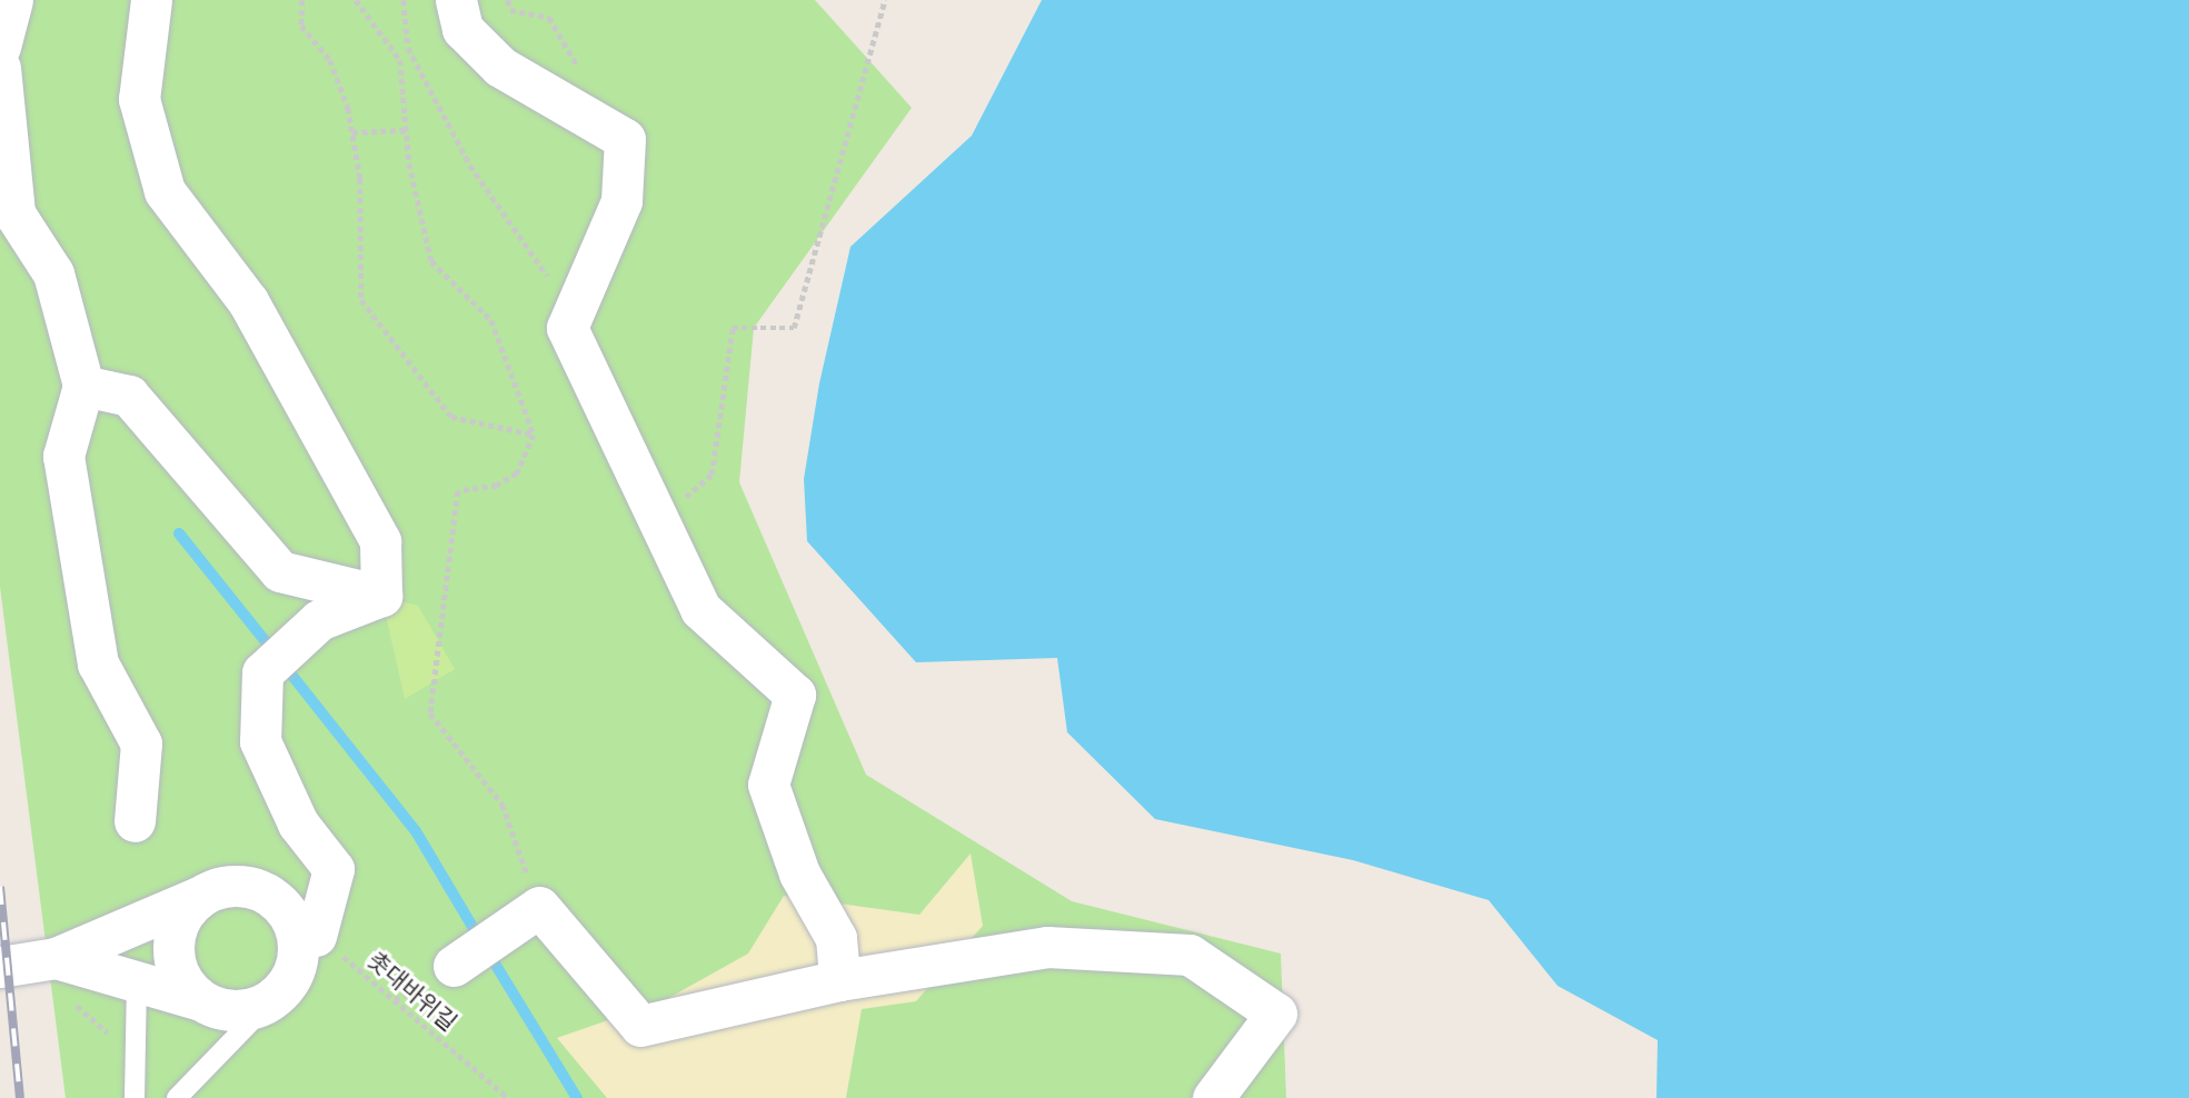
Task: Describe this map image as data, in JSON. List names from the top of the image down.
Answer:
{
  "streets": {
    "path": ["촛대바위길"]
  }
}
